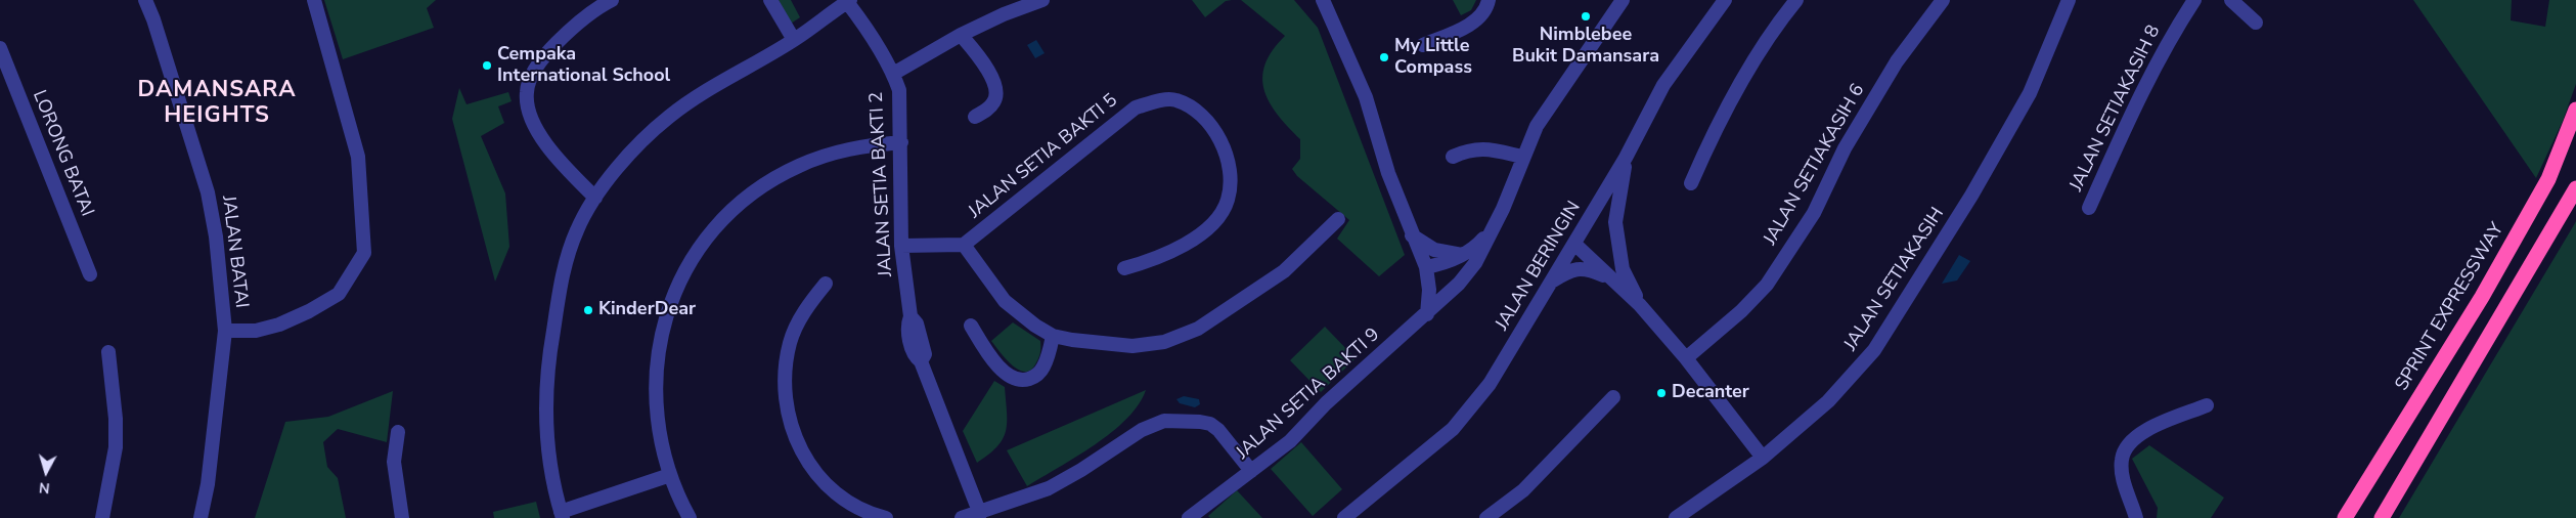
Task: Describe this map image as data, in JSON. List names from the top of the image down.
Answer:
{
  "streets": {
    "highway": ["SPRINT EXPRESSWAY"],
    "street": [
      "JALAN SETIAKASIH 8",
      "LORONG BATAI",
      "JALAN SETIA BAKTI 5",
      "JALAN SETIAKASIH 6",
      "JALAN SETIA BAKTI 2",
      "JALAN BATAI",
      "JALAN BERINGIN",
      "JALAN SETIAKASIH",
      "JALAN SETIA BAKTI 9"
    ]
  },
  "crossings": [
    ["JALAN SETIA BAKTI 5", "JALAN SETIA BAKTI 2"]
  ],
  "districts": ["DAMANSARA HEIGHTS"],
  "places": [
    "Nimblebee Bukit Damansara",
    "My Little Compass",
    "Cempaka International School",
    "KinderDear",
    "Decanter"
  ],
  "north": "bottom"
}
